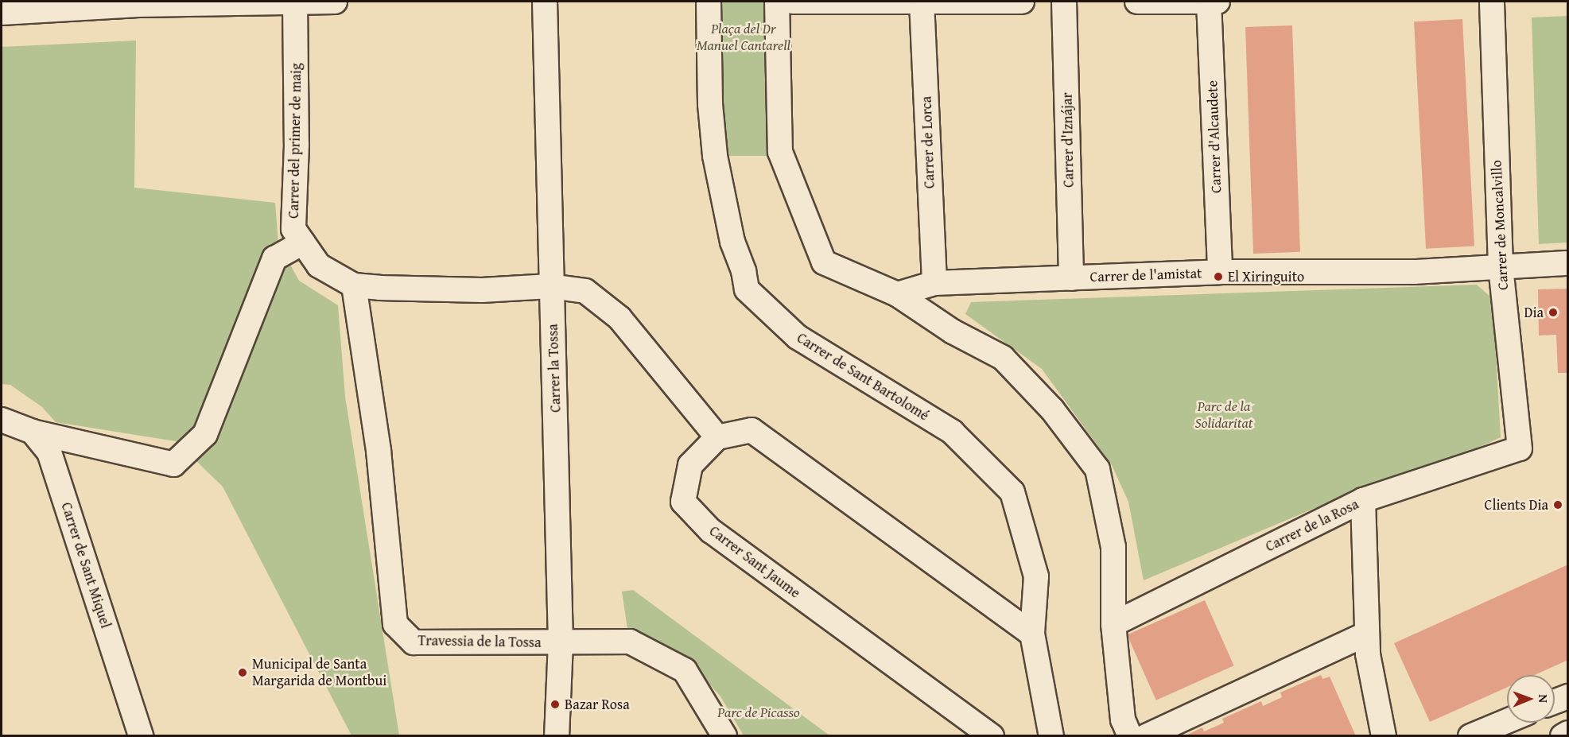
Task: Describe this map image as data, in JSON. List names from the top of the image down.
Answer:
{
  "streets": {
    "street": [
      "Carrer d'Alcaudete",
      "Carrer d'Iznájar",
      "Carrer del primer de maig",
      "Carrer de Lorca",
      "Carrer de Moncalvillo",
      "Carrer de l'amistat",
      "Carrer la Tossa",
      "Carrer de Sant Bartolomé",
      "Carrer de la Rosa",
      "Carrer Sant Jaume",
      "Carrer de Sant Miquel",
      "Travessia de la Tossa"
    ]
  },
  "crossings": [
    ["Carrer d'Alcaudete", "Carrer de l'amistat"],
    ["Carrer d'Iznájar", "Carrer de l'amistat"],
    ["Carrer del primer de maig", "Carrer la Tossa"],
    ["Carrer del primer de maig", "Carrer Sant Jaume"],
    ["Carrer del primer de maig", "Travessia de la Tossa"],
    ["Carrer de Lorca", "Carrer de l'amistat"],
    ["Carrer de Moncalvillo", "Carrer de l'amistat"],
    ["Carrer de Moncalvillo", "Carrer de la Rosa"],
    ["Carrer la Tossa", "Travessia de la Tossa"]
  ],
  "parks": ["Plaça del Dr Manuel Cantarell", "Parc de la Solidaritat", "Parc de Picasso"],
  "places": [
    "El Xiringuito",
    "Dia",
    "Clients Dia",
    "Municipal de Santa Margarida de Montbui",
    "Bazar Rosa"
  ],
  "north": "right"
}
